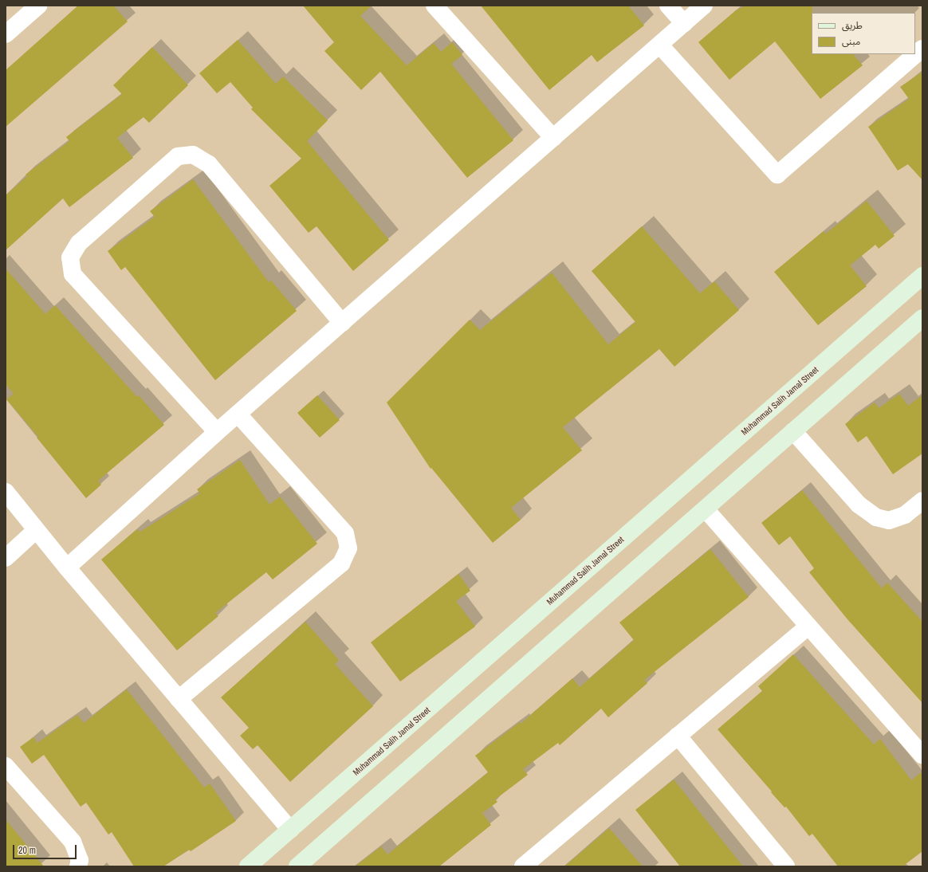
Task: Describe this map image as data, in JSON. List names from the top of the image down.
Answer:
{
  "streets": {
    "street": ["Muhammad Salih Jamal Street"]
  },
  "legend": ["طريق", "مبنى"],
  "scale_bar": "20 m"
}
